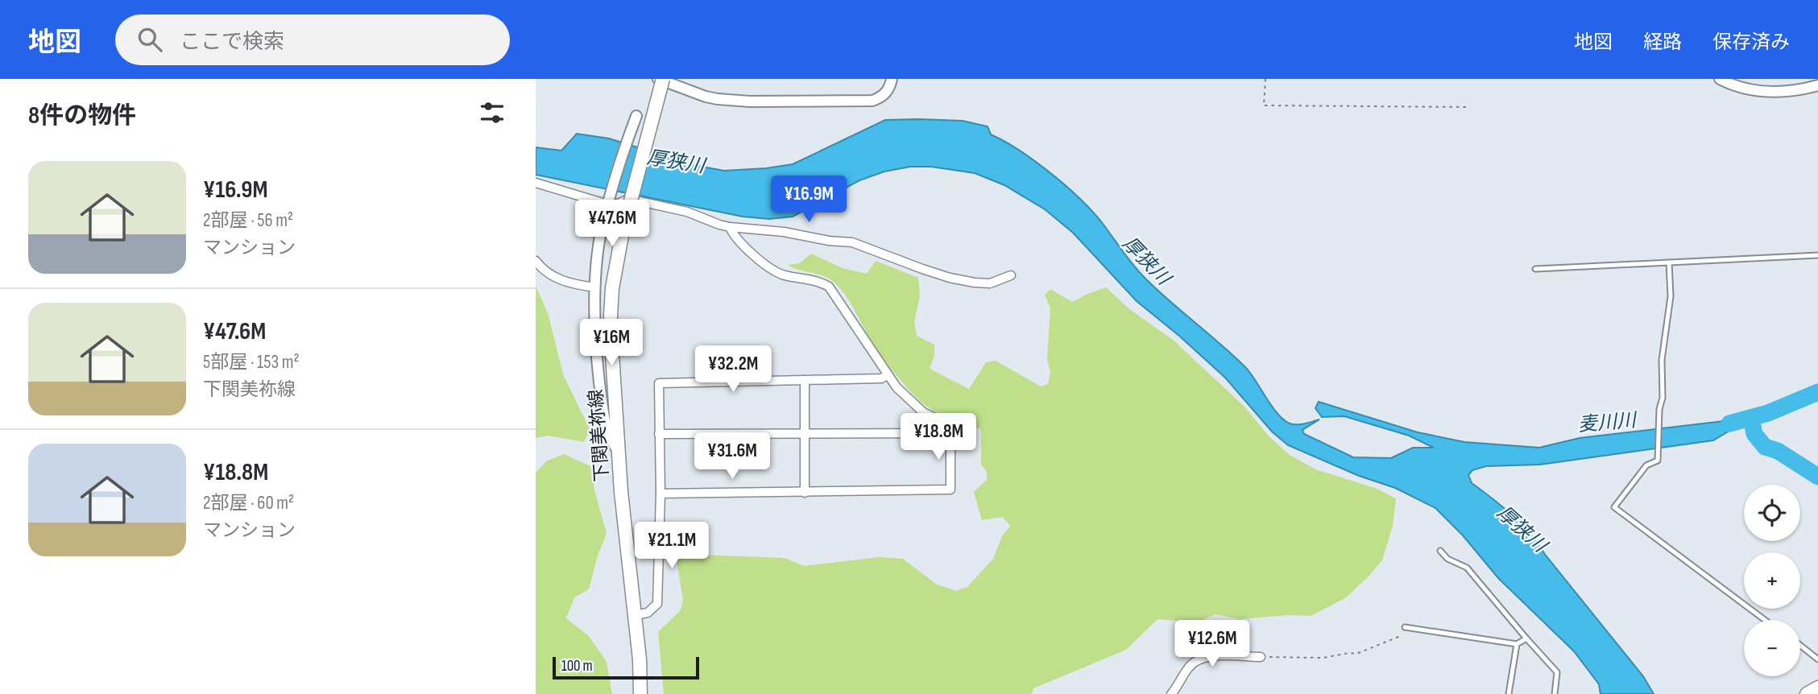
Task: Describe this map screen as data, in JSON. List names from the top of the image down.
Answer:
{
  "streets": {
    "main road": ["下関美祢線"]
  },
  "water": ["厚狭川", "麦川川"],
  "scale_bar": "100 m",
  "page": {
    "header": "地図",
    "search": "ここで検索",
    "nav": ["地図", "経路", "保存済み"],
    "heading": "8件の物件",
    "list": [
      {
        "name": "¥16.9M",
        "note": "2部屋 · 56 m² · マンション"
      },
      {
        "name": "¥47.6M",
        "note": "5部屋 · 153 m² · 下関美祢線"
      },
      {
        "name": "¥18.8M",
        "note": "2部屋 · 60 m² · マンション"
      }
    ],
    "price": [
      "¥16.9M",
      "¥47.6M",
      "¥16M",
      "¥32.2M",
      "¥18.8M",
      "¥31.6M",
      "¥21.1M",
      "¥12.6M"
    ],
    "map_buttons": ["+", "−"],
    "scale": "100 m"
  }
}
